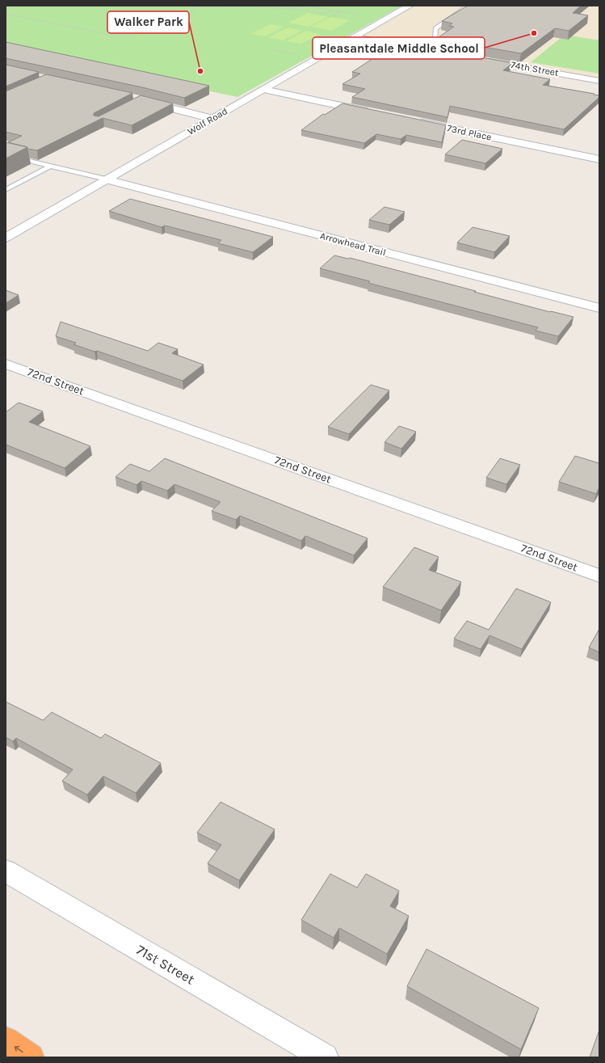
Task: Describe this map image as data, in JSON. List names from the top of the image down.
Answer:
{
  "streets": {
    "street": [
      "74th Street",
      "Wolf Road",
      "73rd Place",
      "Arrowhead Trail",
      "72nd Street",
      "71st Street"
    ]
  },
  "crossings": [
    ["Wolf Road", "Arrowhead Trail"]
  ],
  "places": ["Pleasantdale Middle School", "Walker Park"]
}
